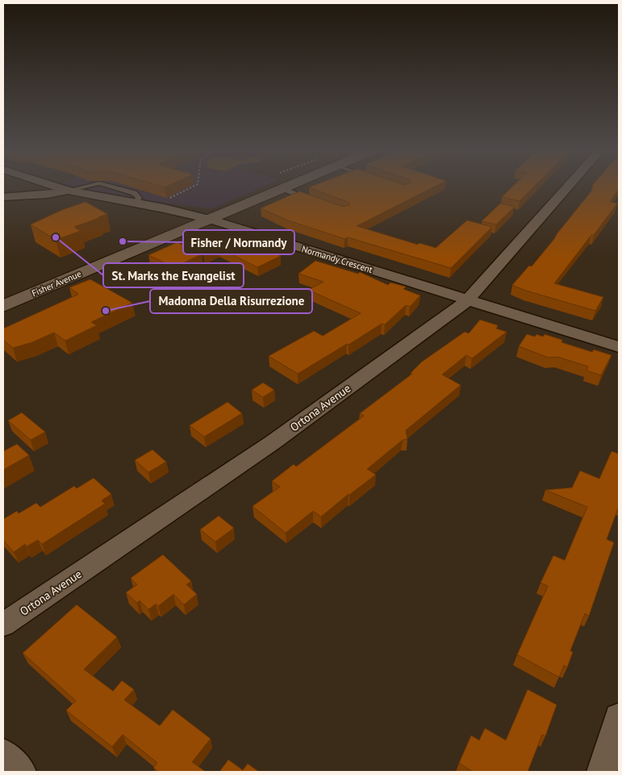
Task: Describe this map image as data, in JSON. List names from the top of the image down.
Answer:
{
  "streets": {
    "main road": ["Fisher Avenue"],
    "street": ["Normandy Crescent", "Ortona Avenue"]
  },
  "crossings": [
    ["Normandy Crescent", "Fisher Avenue"],
    ["Normandy Crescent", "Ortona Avenue"]
  ],
  "places": ["St. Marks the Evangelist", "Fisher / Normandy", "Madonna Della Risurrezione"]
}
